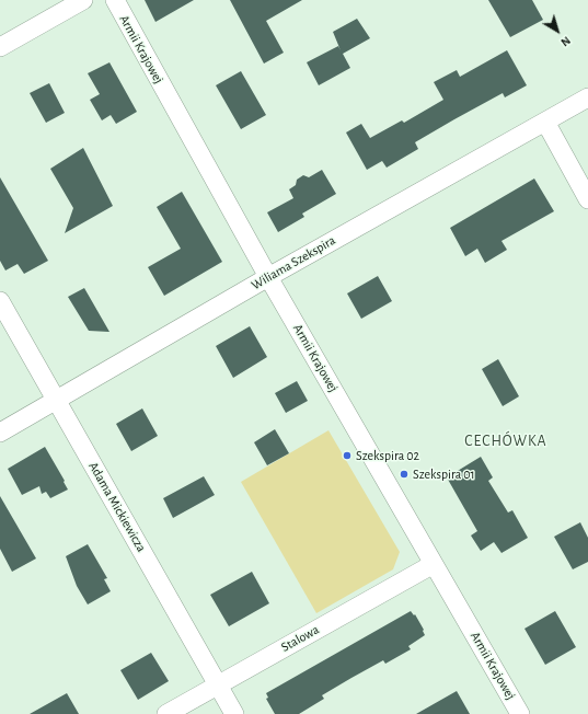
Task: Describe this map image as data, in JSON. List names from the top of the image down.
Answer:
{
  "streets": {
    "street": [
      "Armii Krajowej",
      "Wiliama Szekspira",
      "Adama Mickiewicza",
      "Stalowa"
    ]
  },
  "crossings": [
    ["Armii Krajowej", "Wiliama Szekspira"],
    ["Armii Krajowej", "Stalowa"],
    ["Wiliama Szekspira", "Adama Mickiewicza"],
    ["Adama Mickiewicza", "Stalowa"]
  ],
  "districts": ["CECHÓWKA"],
  "places": ["Szekspira 02", "Szekspira 01"],
  "north": "bottom right"
}
